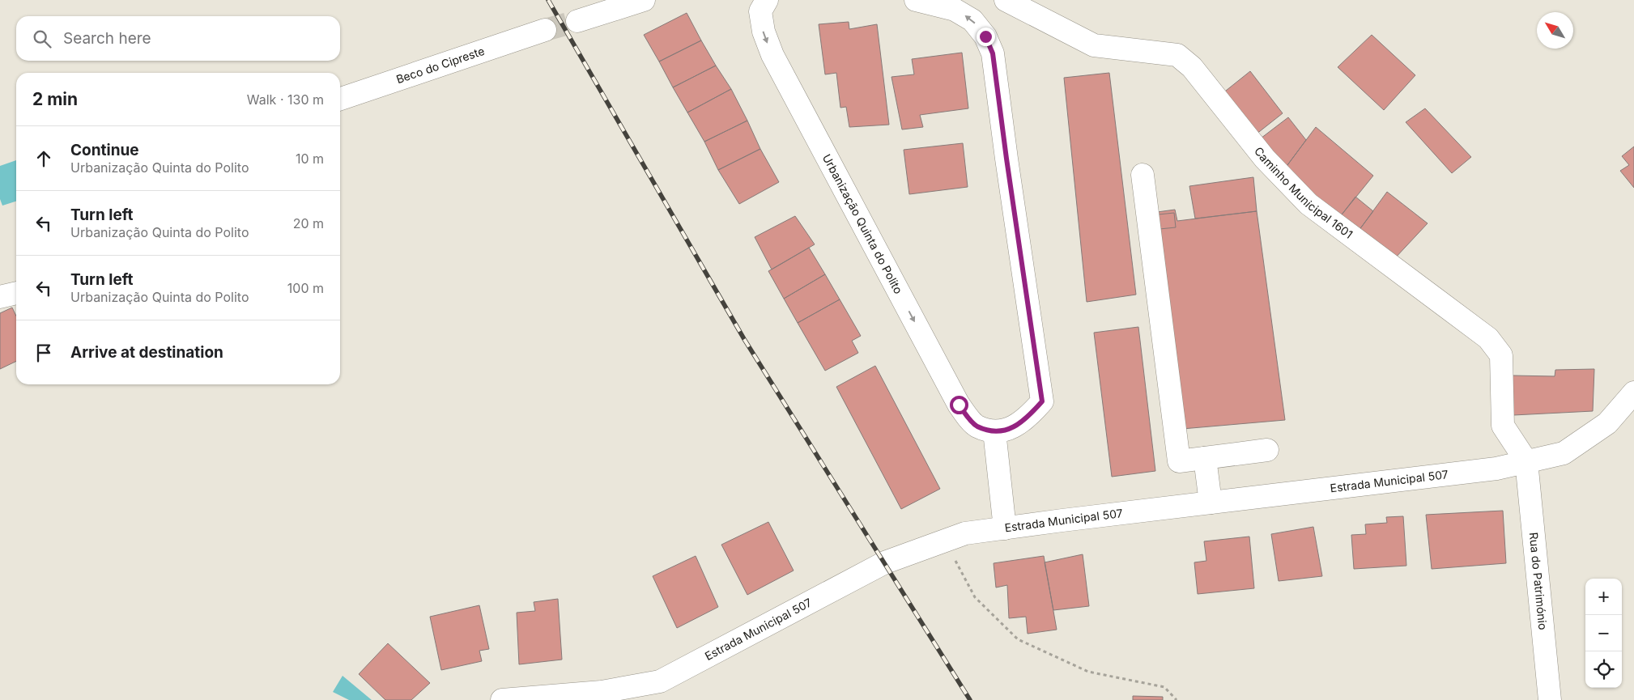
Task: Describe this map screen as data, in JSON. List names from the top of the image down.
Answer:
{
  "streets": {
    "street": [
      "Beco do Cipreste",
      "Caminho Municipal 1601",
      "Urbanização Quinta do Polito",
      "Estrada Municipal 507",
      "Rua do Património"
    ]
  },
  "crossings": [
    ["Caminho Municipal 1601", "Estrada Municipal 507"],
    ["Caminho Municipal 1601", "Rua do Património"],
    ["Estrada Municipal 507", "Rua do Património"]
  ],
  "one_way": ["Urbanização Quinta do Polito"],
  "north": "top left",
  "page": {
    "search": "Search here",
    "heading": ["2 min", "Walk · 130 m"],
    "list": [
      ["Continue", "Urbanização Quinta do Polito", "10 m"],
      ["Turn left", "Urbanização Quinta do Polito", "20 m"],
      ["Turn left", "Urbanização Quinta do Polito", "100 m"],
      "Arrive at destination"
    ],
    "map_buttons": ["+", "−"]
  }
}
